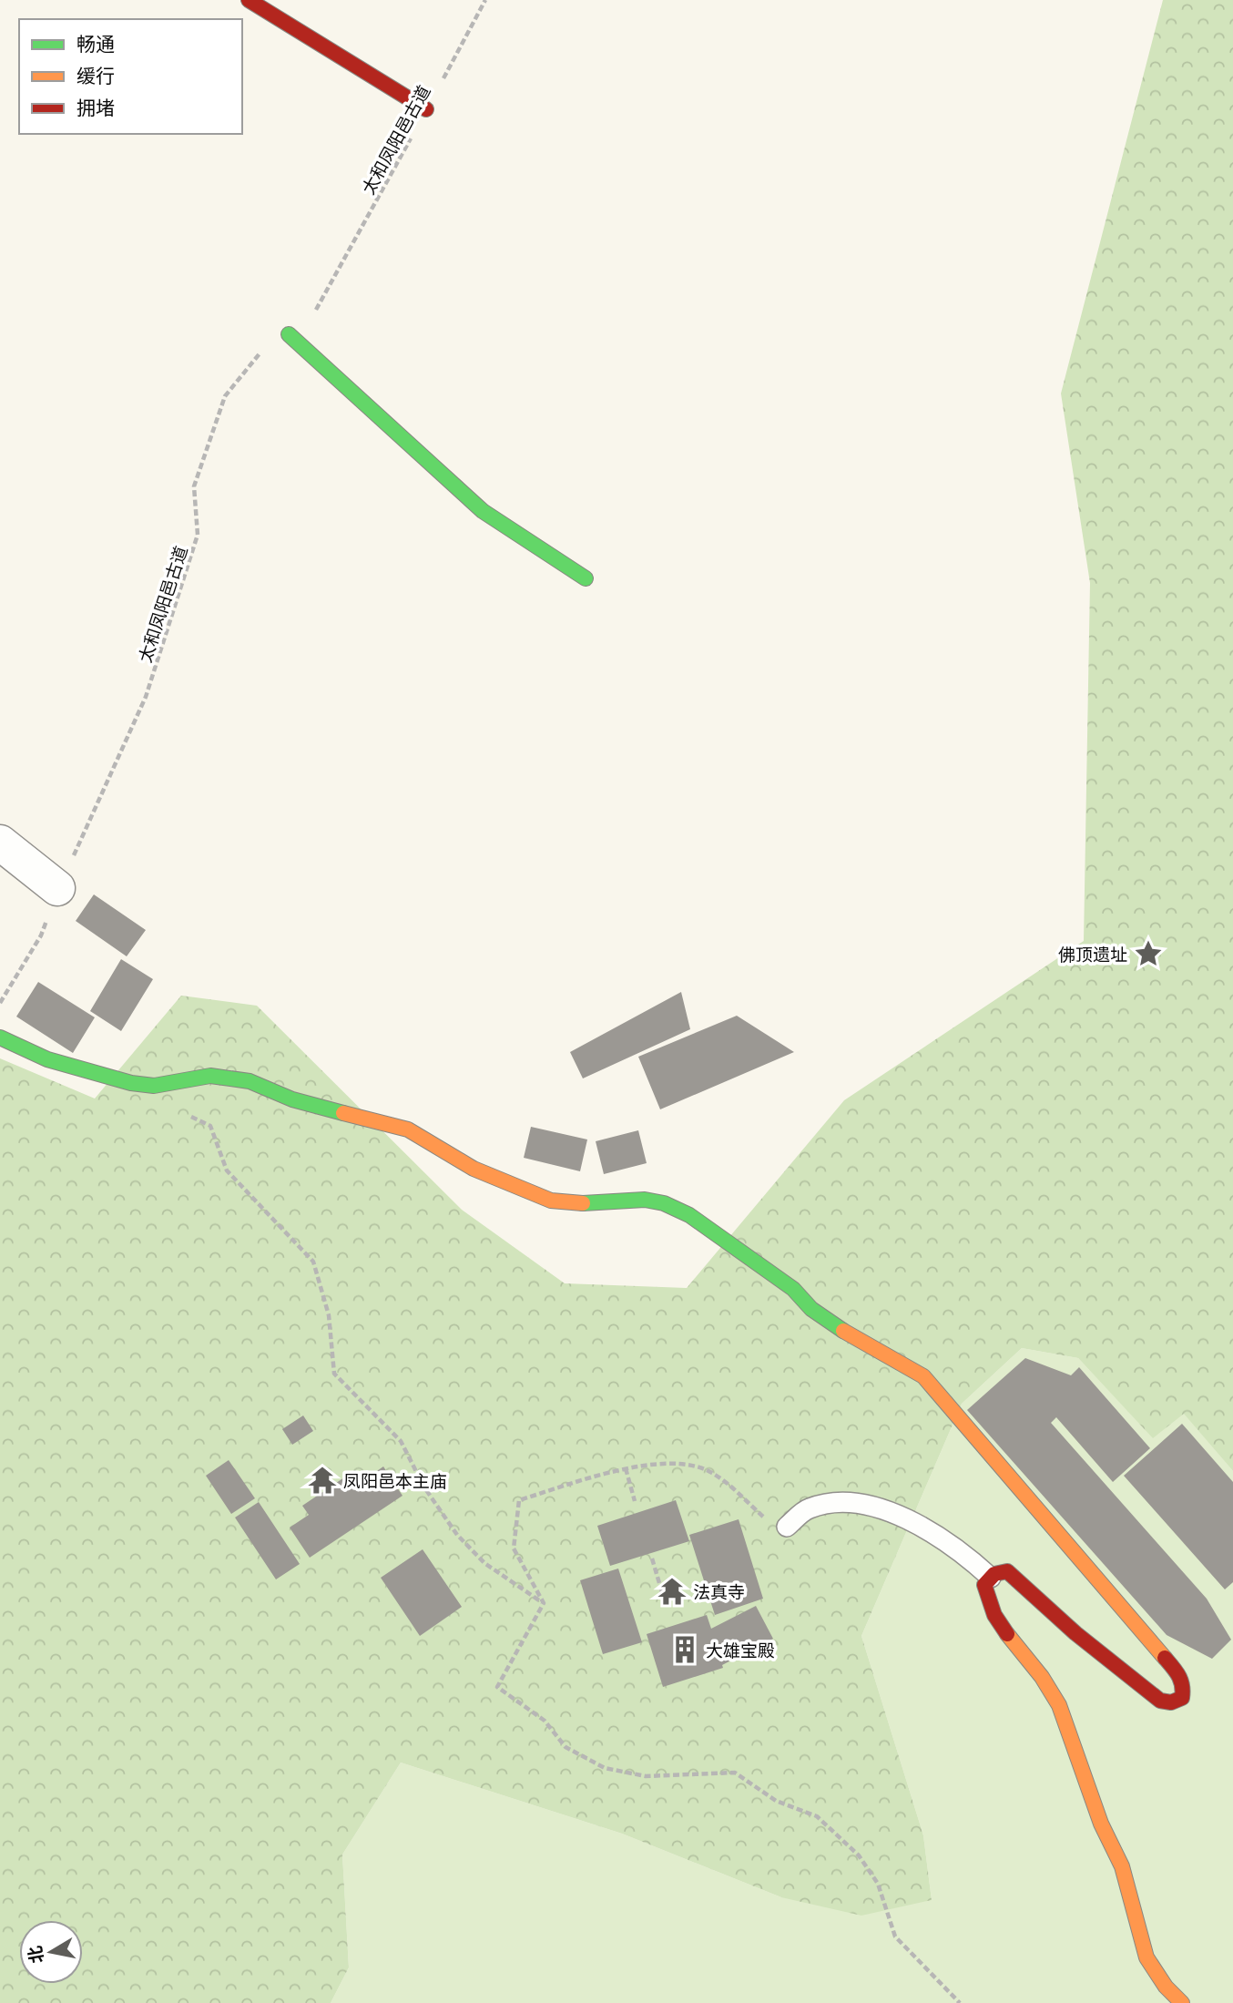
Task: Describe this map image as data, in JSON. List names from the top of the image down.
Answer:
{
  "streets": {
    "path": ["太和凤阳邑古道"]
  },
  "places": {
    "place": ["佛顶遗址"],
    "temple": ["凤阳邑本主庙", "法真寺"],
    "building": ["大雄宝殿"]
  },
  "legend": ["畅通", "缓行", "拥堵"],
  "north": "left"
}
